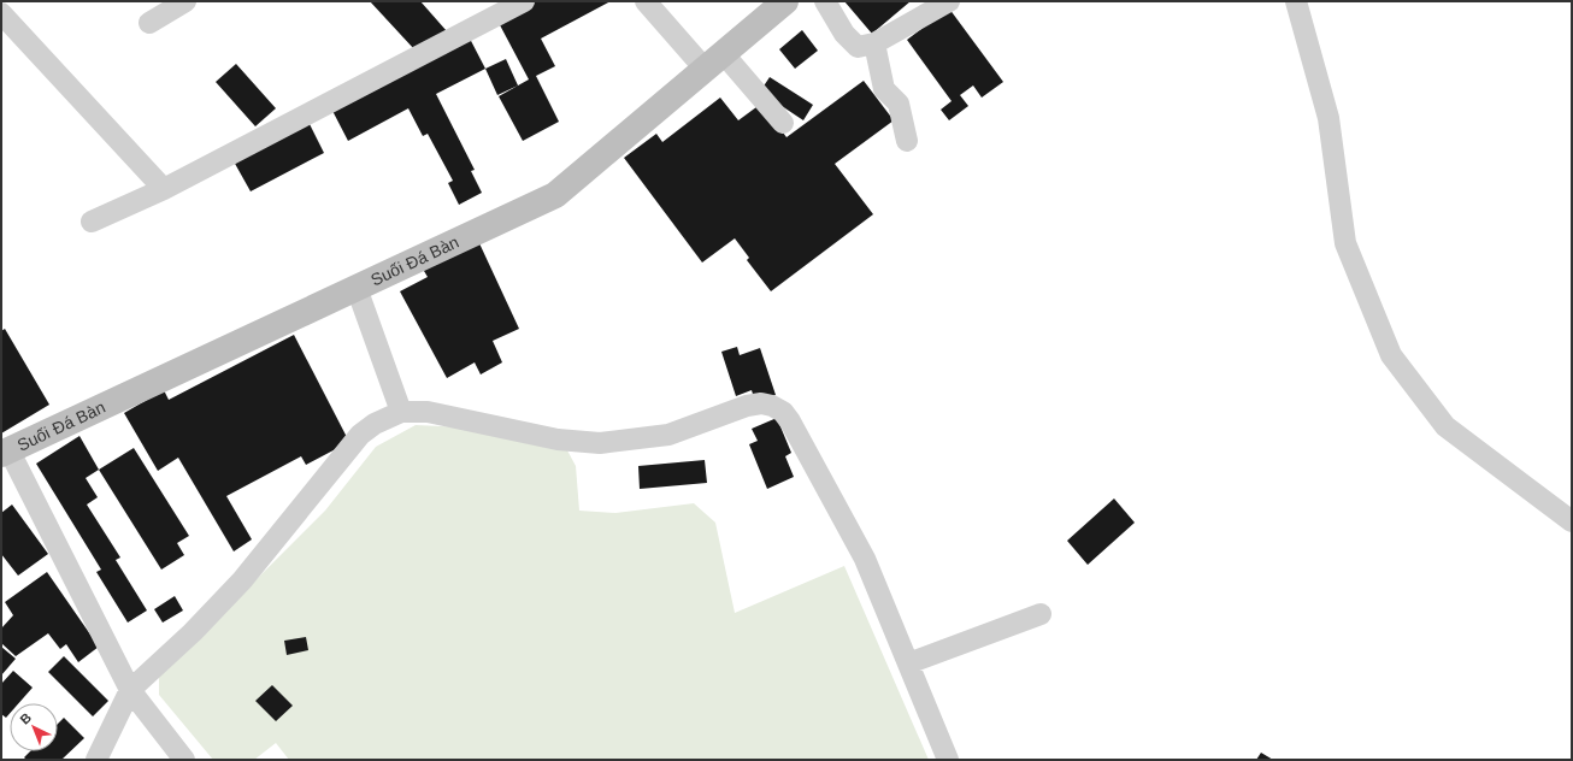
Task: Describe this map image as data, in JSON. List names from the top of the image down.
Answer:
{
  "streets": {
    "street": ["Suối Đá Bàn"]
  },
  "north": "top left"
}
